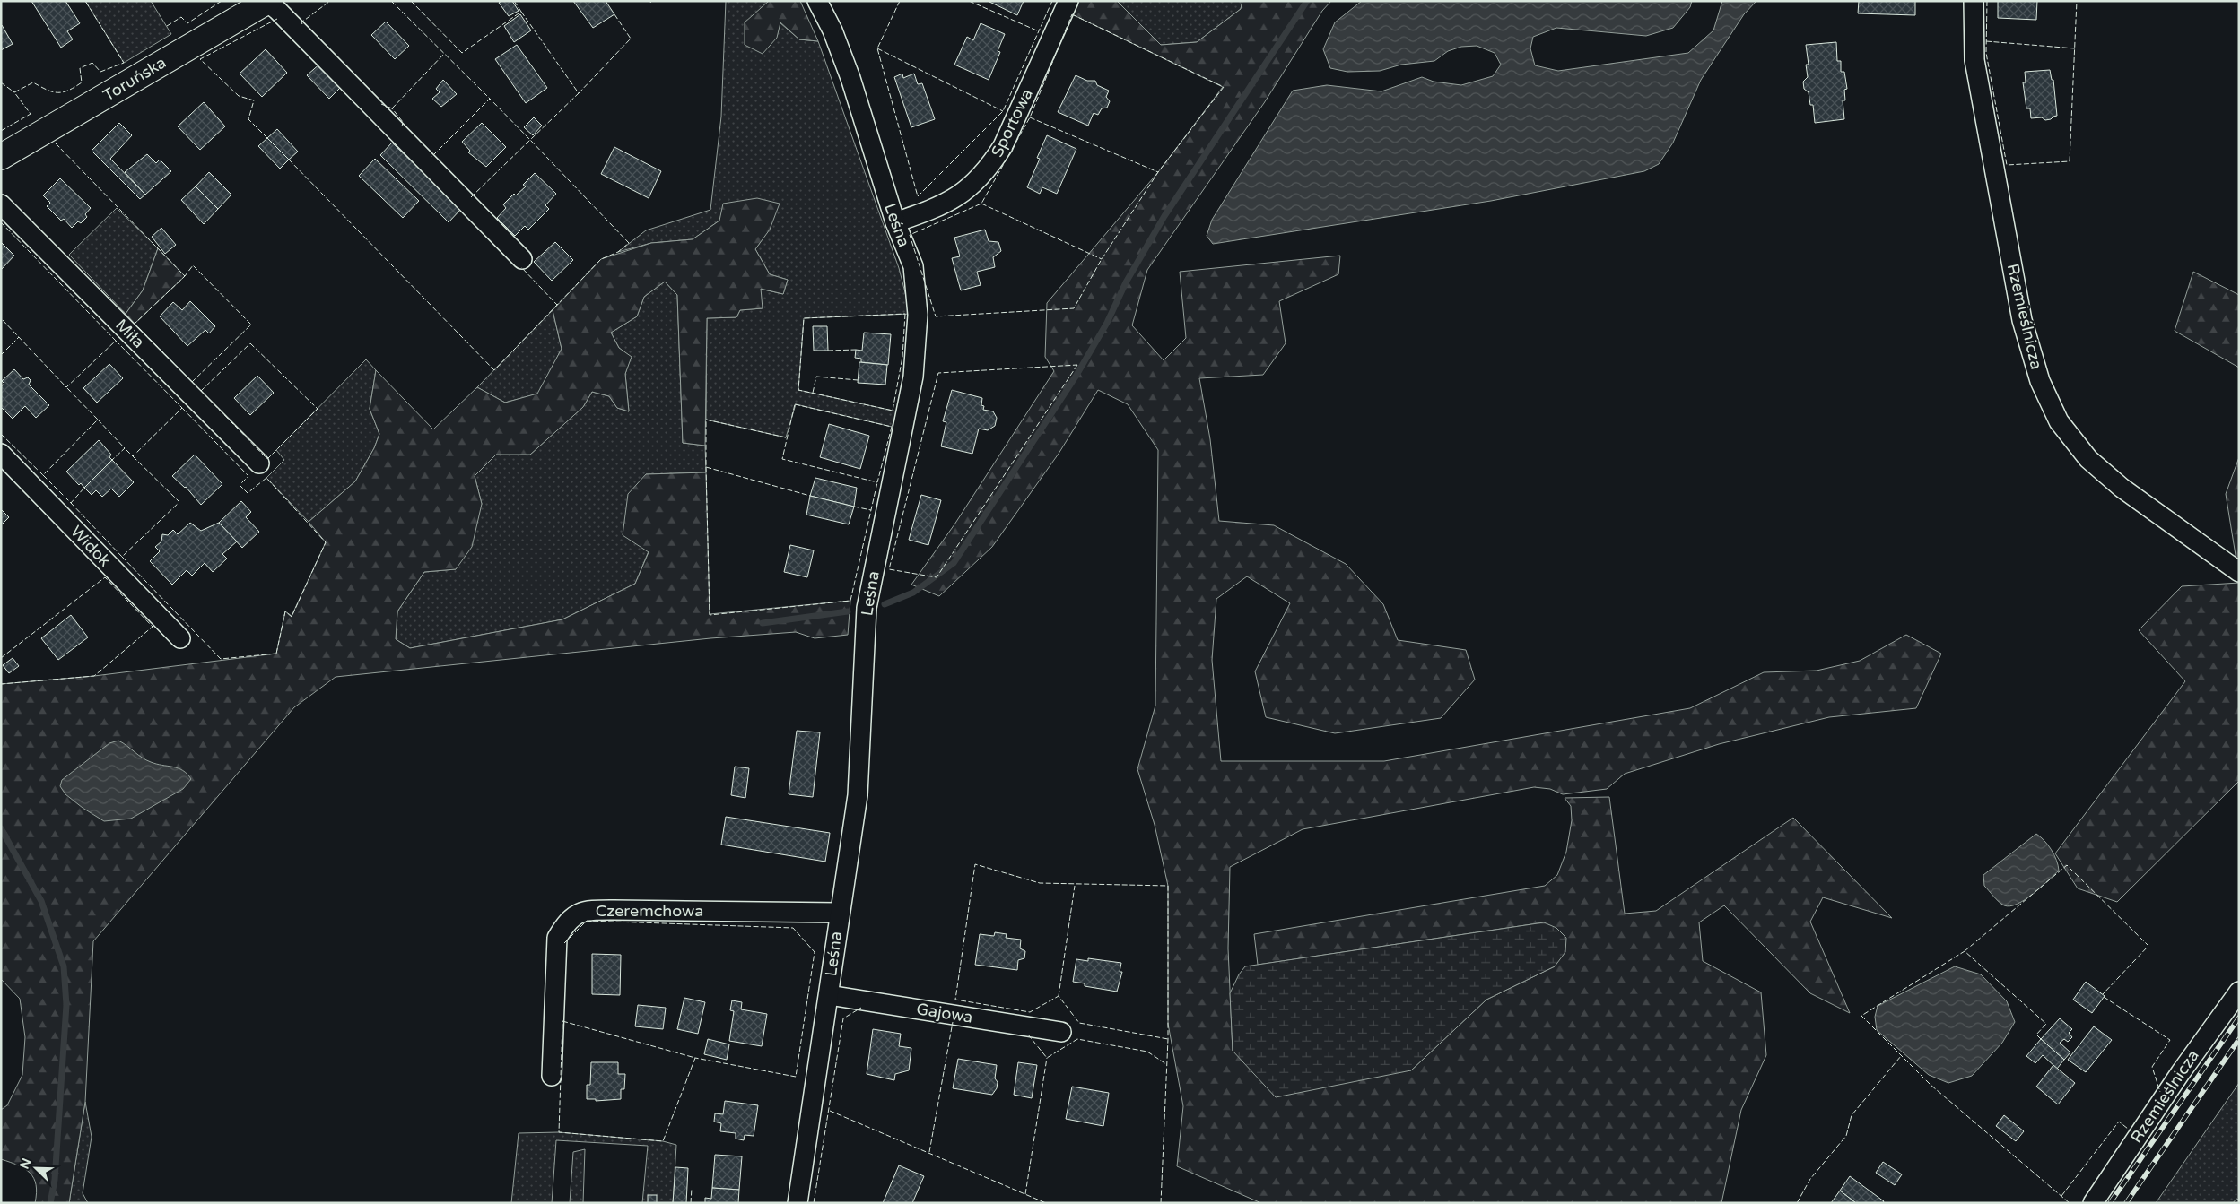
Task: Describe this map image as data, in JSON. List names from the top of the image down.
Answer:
{
  "streets": {
    "main road": ["Toruńska"],
    "street": [
      "Sportowa",
      "Leśna",
      "Rzemieślnicza",
      "Miła",
      "Widok",
      "Czeremchowa",
      "Gajowa"
    ]
  },
  "crossings": [
    ["Sportowa", "Leśna"],
    ["Leśna", "Czeremchowa"],
    ["Leśna", "Gajowa"]
  ],
  "north": "top left"
}
